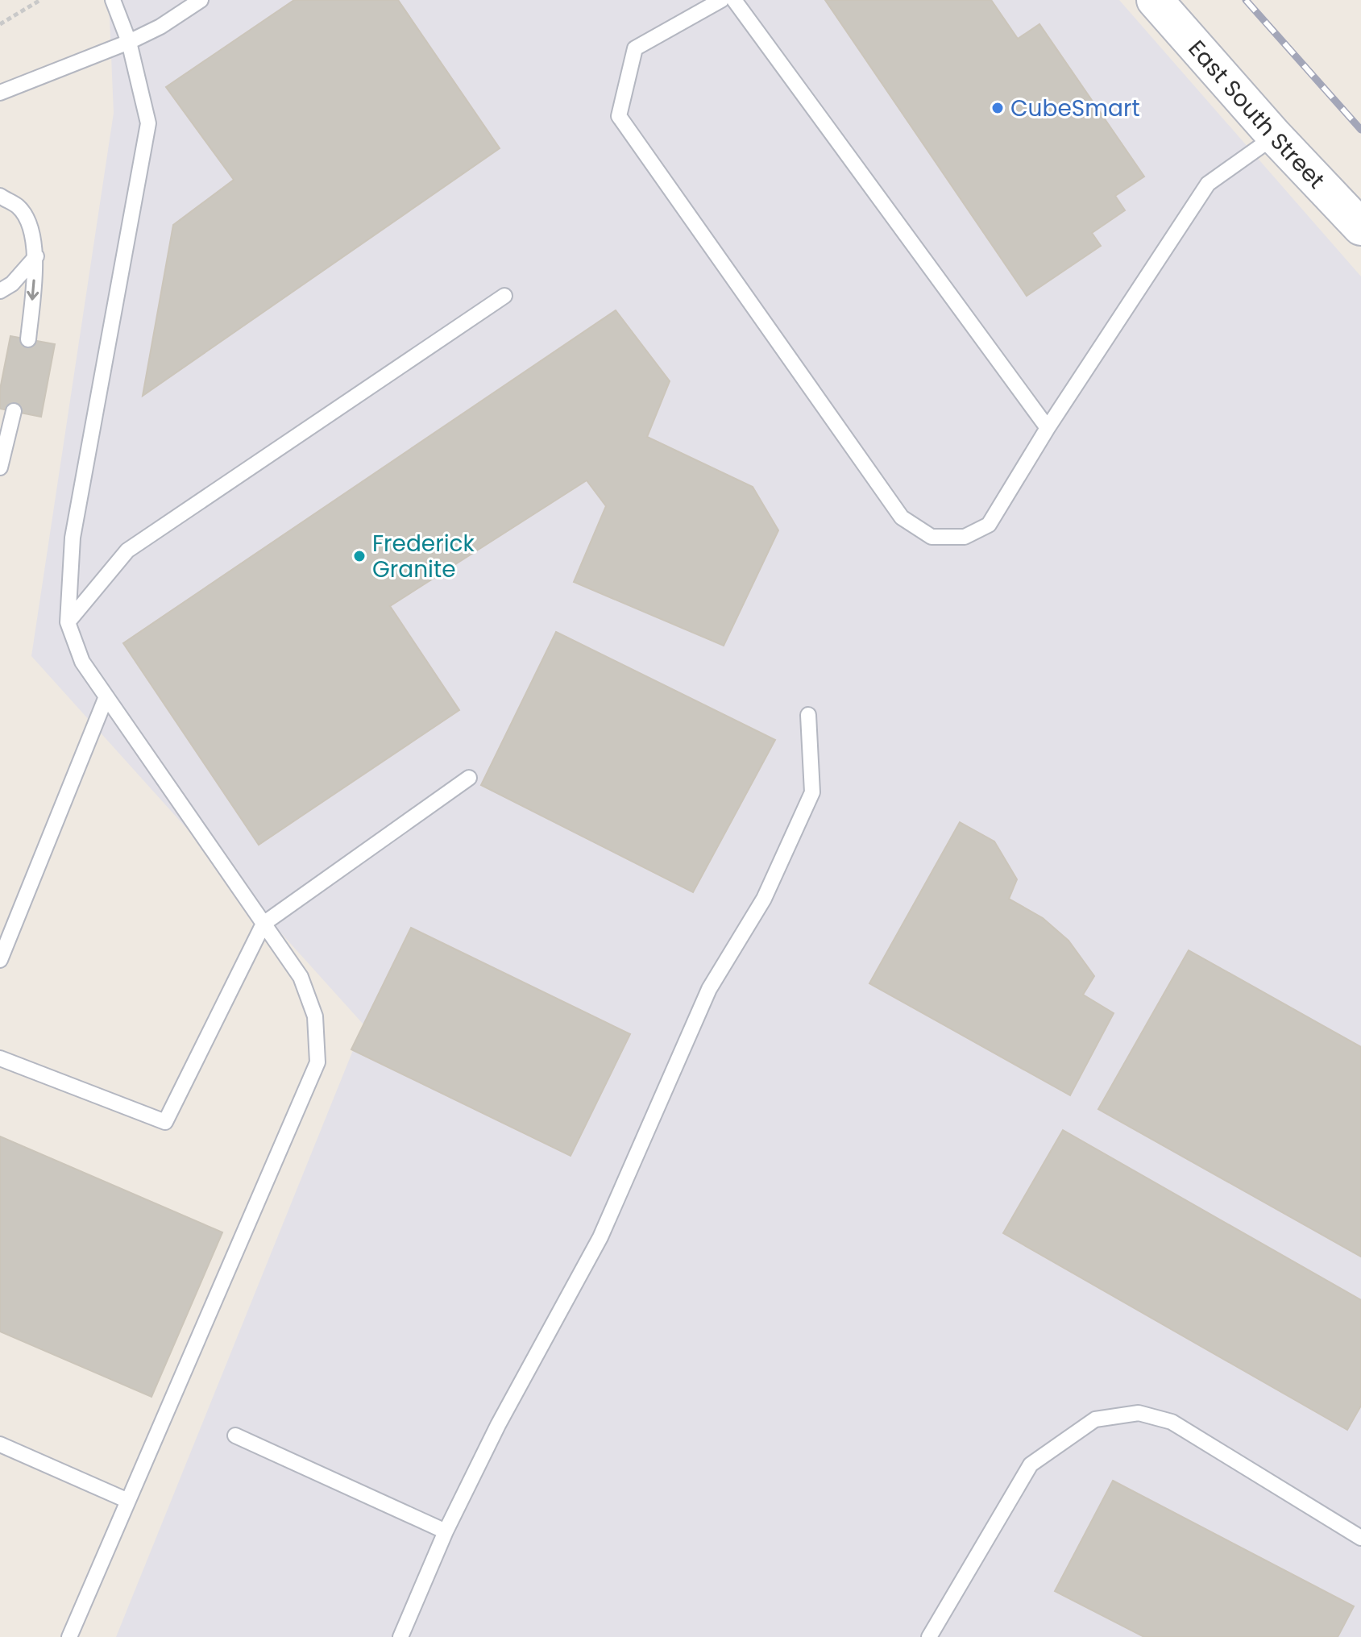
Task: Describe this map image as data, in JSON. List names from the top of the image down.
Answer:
{
  "streets": {
    "main road": ["East South Street"]
  },
  "places": ["CubeSmart", "Frederick Granite"]
}
